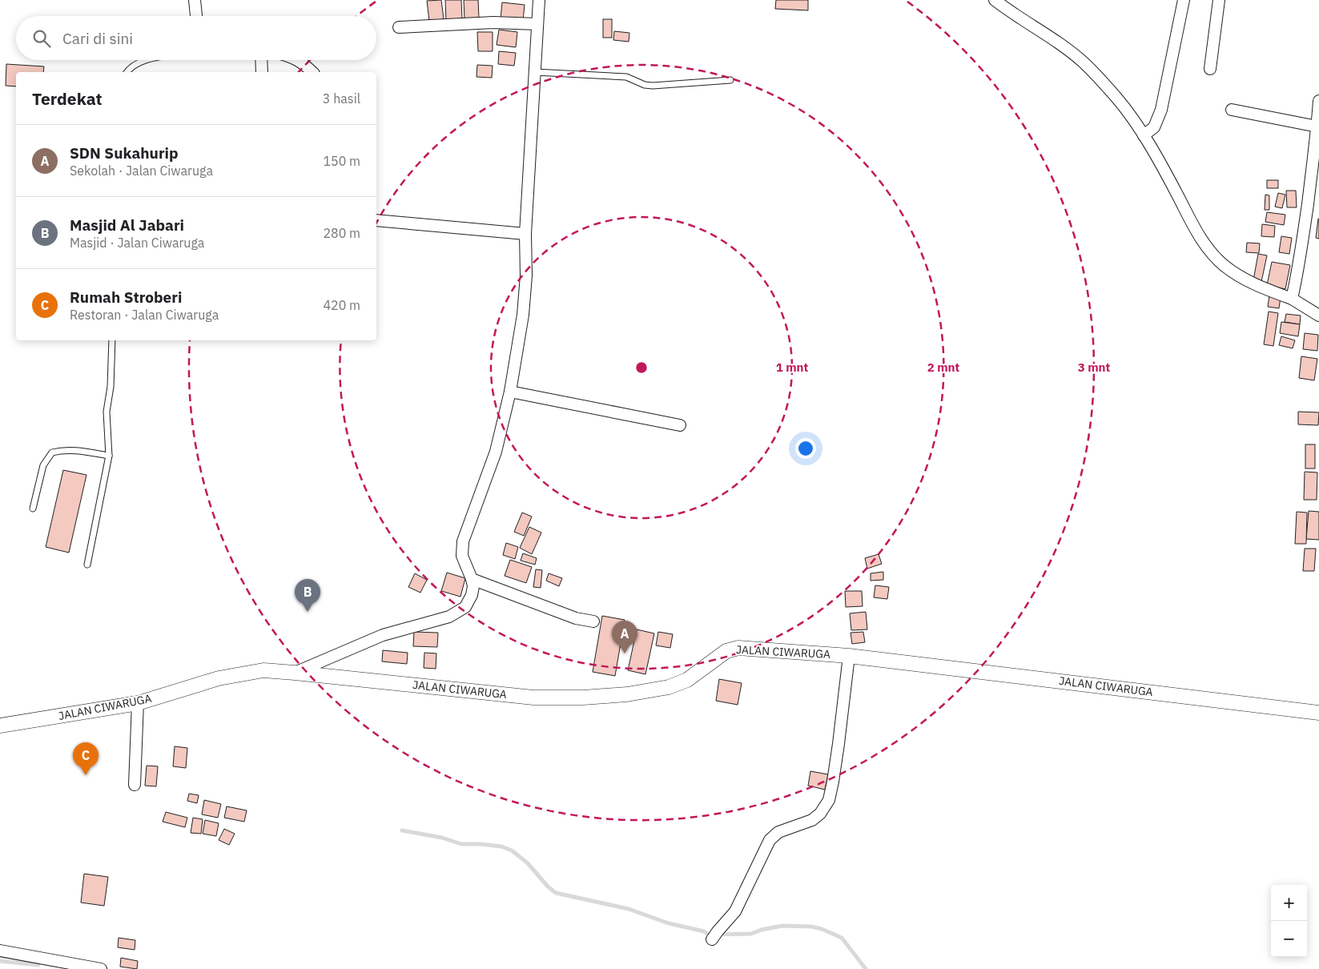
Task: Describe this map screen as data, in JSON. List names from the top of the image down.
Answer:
{
  "streets": {
    "street": ["JALAN CIWARUGA"]
  },
  "page": {
    "search": "Cari di sini",
    "heading": ["Terdekat", "3 hasil"],
    "list": [
      {
        "mark": "A",
        "name": "SDN Sukahurip",
        "note": "Sekolah · Jalan Ciwaruga",
        "value": "150 m"
      },
      {
        "mark": "B",
        "name": "Masjid Al Jabari",
        "note": "Masjid · Jalan Ciwaruga",
        "value": "280 m"
      },
      {
        "mark": "C",
        "name": "Rumah Stroberi",
        "note": "Restoran · Jalan Ciwaruga",
        "value": "420 m"
      }
    ],
    "pins": ["B", "A", "C"],
    "map_buttons": ["+", "−"]
  },
  "rings": ["1 mnt", "2 mnt", "3 mnt"]
}
